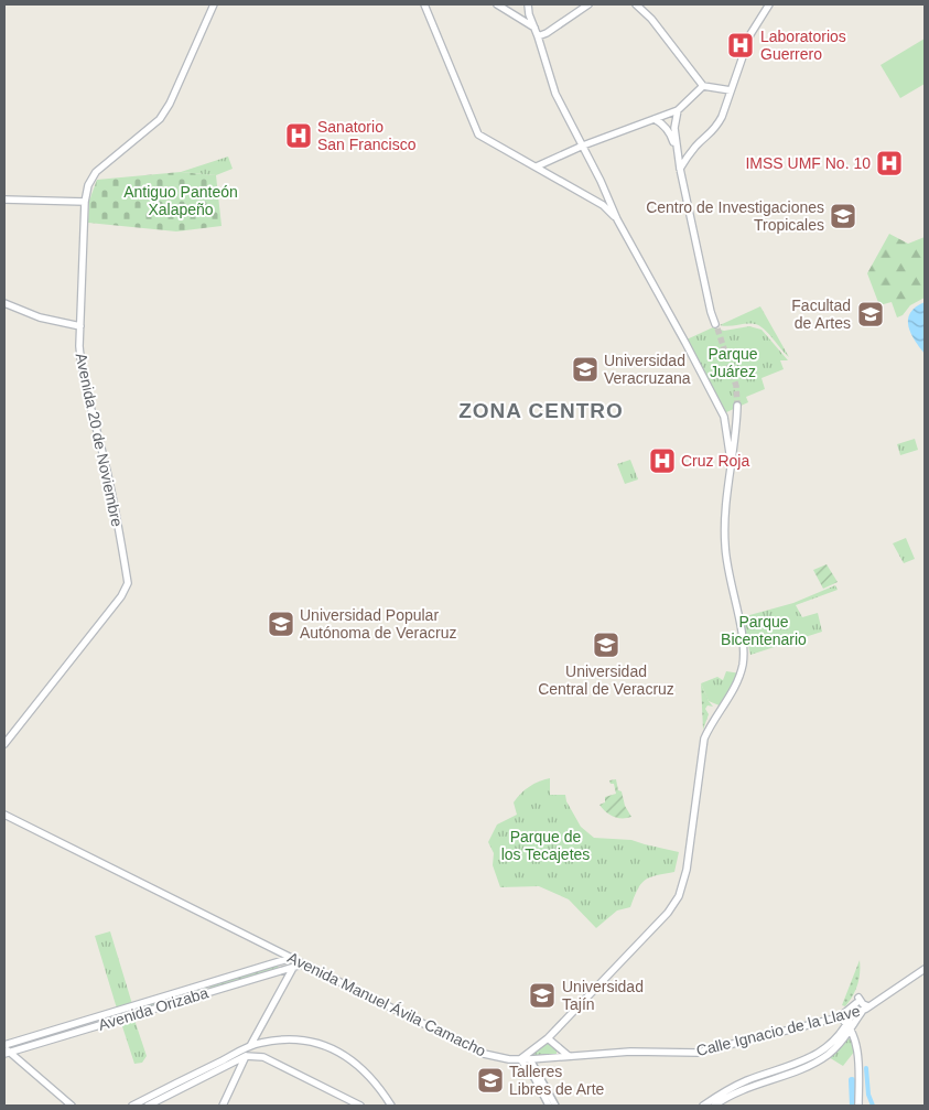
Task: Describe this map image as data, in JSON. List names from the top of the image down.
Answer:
{
  "streets": {
    "main road": [
      "Avenida 20 de Noviembre",
      "Avenida Manuel Ávila Camacho",
      "Avenida Orizaba",
      "Calle Ignacio de la Llave"
    ]
  },
  "crossings": [
    ["Avenida Manuel Ávila Camacho", "Avenida Orizaba"],
    ["Avenida Manuel Ávila Camacho", "Calle Ignacio de la Llave"]
  ],
  "districts": ["ZONA CENTRO"],
  "parks": [
    "Antiguo Panteón Xalapeño",
    "Parque Juárez",
    "Parque Bicentenario",
    "Parque de los Tecajetes"
  ],
  "places": {
    "hospital": [
      "Laboratorios Guerrero",
      "Sanatorio San Francisco",
      "IMSS UMF No. 10",
      "Cruz Roja"
    ],
    "school or university": [
      "Centro de Investigaciones Tropicales",
      "Facultad de Artes",
      "Universidad Veracruzana",
      "Universidad Popular Autónoma de Veracruz",
      "Universidad Central de Veracruz",
      "Universidad Tajín",
      "Talleres Libres de Arte"
    ]
  }
}
